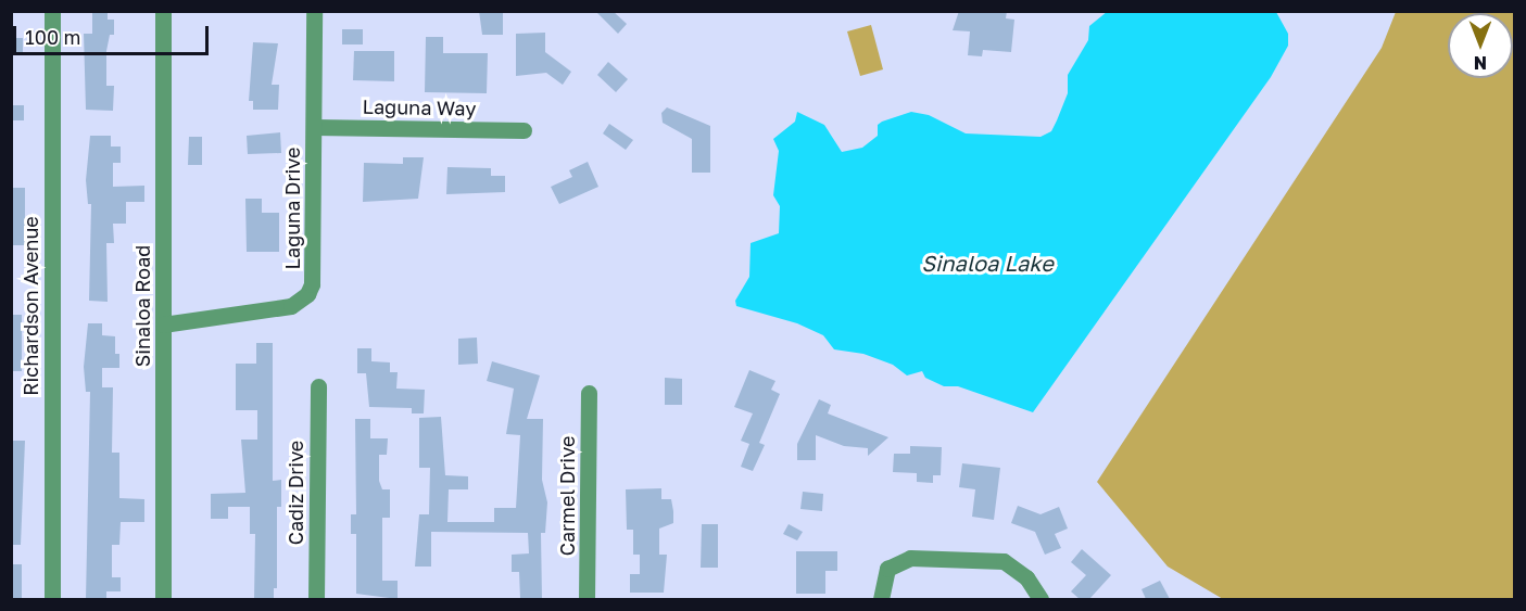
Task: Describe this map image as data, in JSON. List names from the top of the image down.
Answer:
{
  "streets": {
    "street": [
      "Laguna Way",
      "Laguna Drive",
      "Richardson Avenue",
      "Sinaloa Road",
      "Cadiz Drive",
      "Carmel Drive"
    ]
  },
  "crossings": [
    ["Laguna Way", "Laguna Drive"],
    ["Laguna Drive", "Sinaloa Road"]
  ],
  "water": ["Sinaloa Lake"],
  "scale_bar": "100 m",
  "north": "bottom"
}
